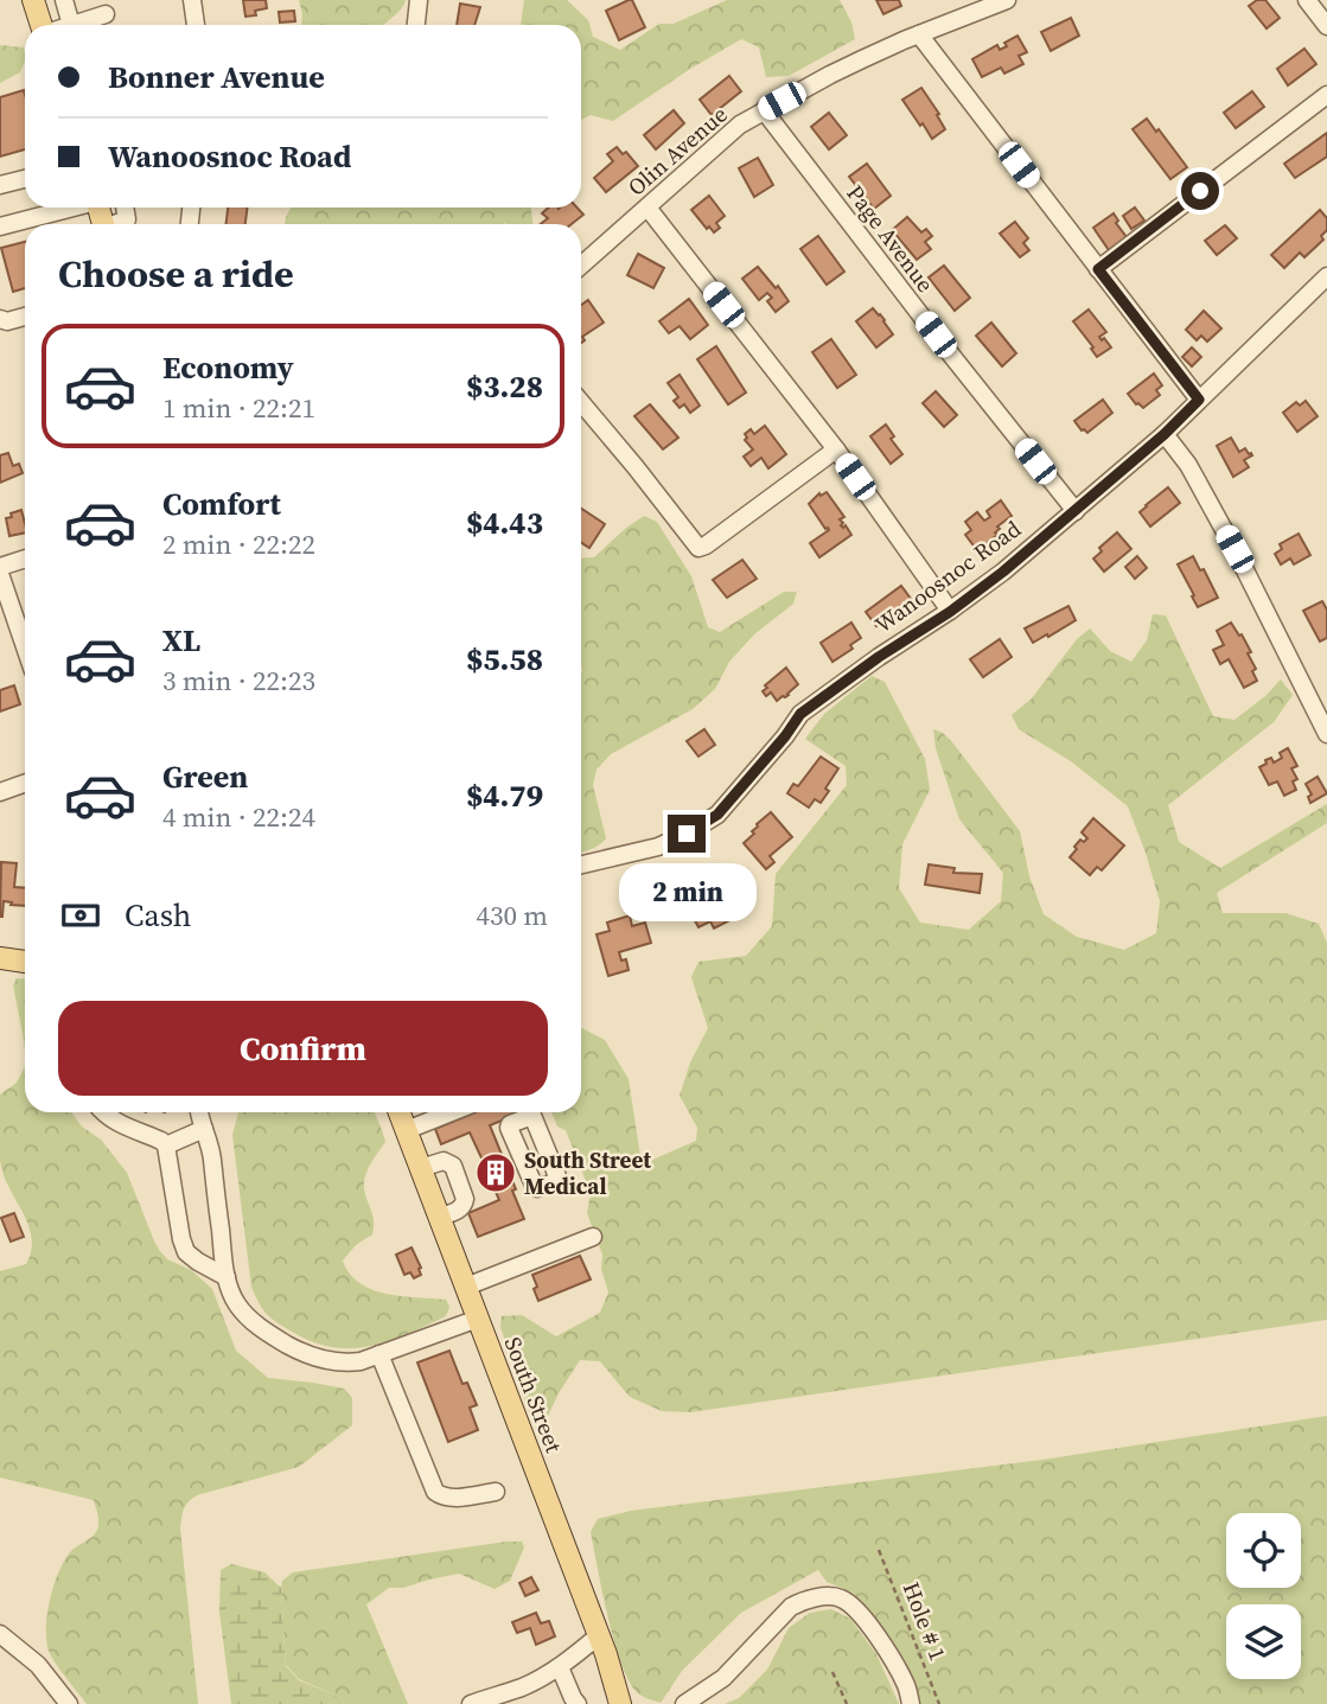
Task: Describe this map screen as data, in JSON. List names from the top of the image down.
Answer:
{
  "streets": {
    "main road": ["South Street"],
    "street": ["Olin Avenue", "Page Avenue", "Wanoosnoc Road"],
    "path": ["Hole # 1"]
  },
  "crossings": [
    ["Olin Avenue", "Page Avenue"],
    ["Page Avenue", "Wanoosnoc Road"]
  ],
  "places": {
    "building": ["South Street Medical"]
  },
  "page": {
    "banner": ["Bonner Avenue", "Wanoosnoc Road"],
    "heading": "Choose a ride",
    "list": [
      {
        "name": "Economy",
        "note": "1 min · 22:21",
        "value": "$3.28"
      },
      {
        "name": "Comfort",
        "note": "2 min · 22:22",
        "value": "$4.43"
      },
      {
        "name": "XL",
        "note": "3 min · 22:23",
        "value": "$5.58"
      },
      {
        "name": "Green",
        "note": "4 min · 22:24",
        "value": "$4.79"
      }
    ],
    "bubble": "2 min",
    "pay": ["Cash", "430 m"],
    "buttons": "Confirm"
  }
}
